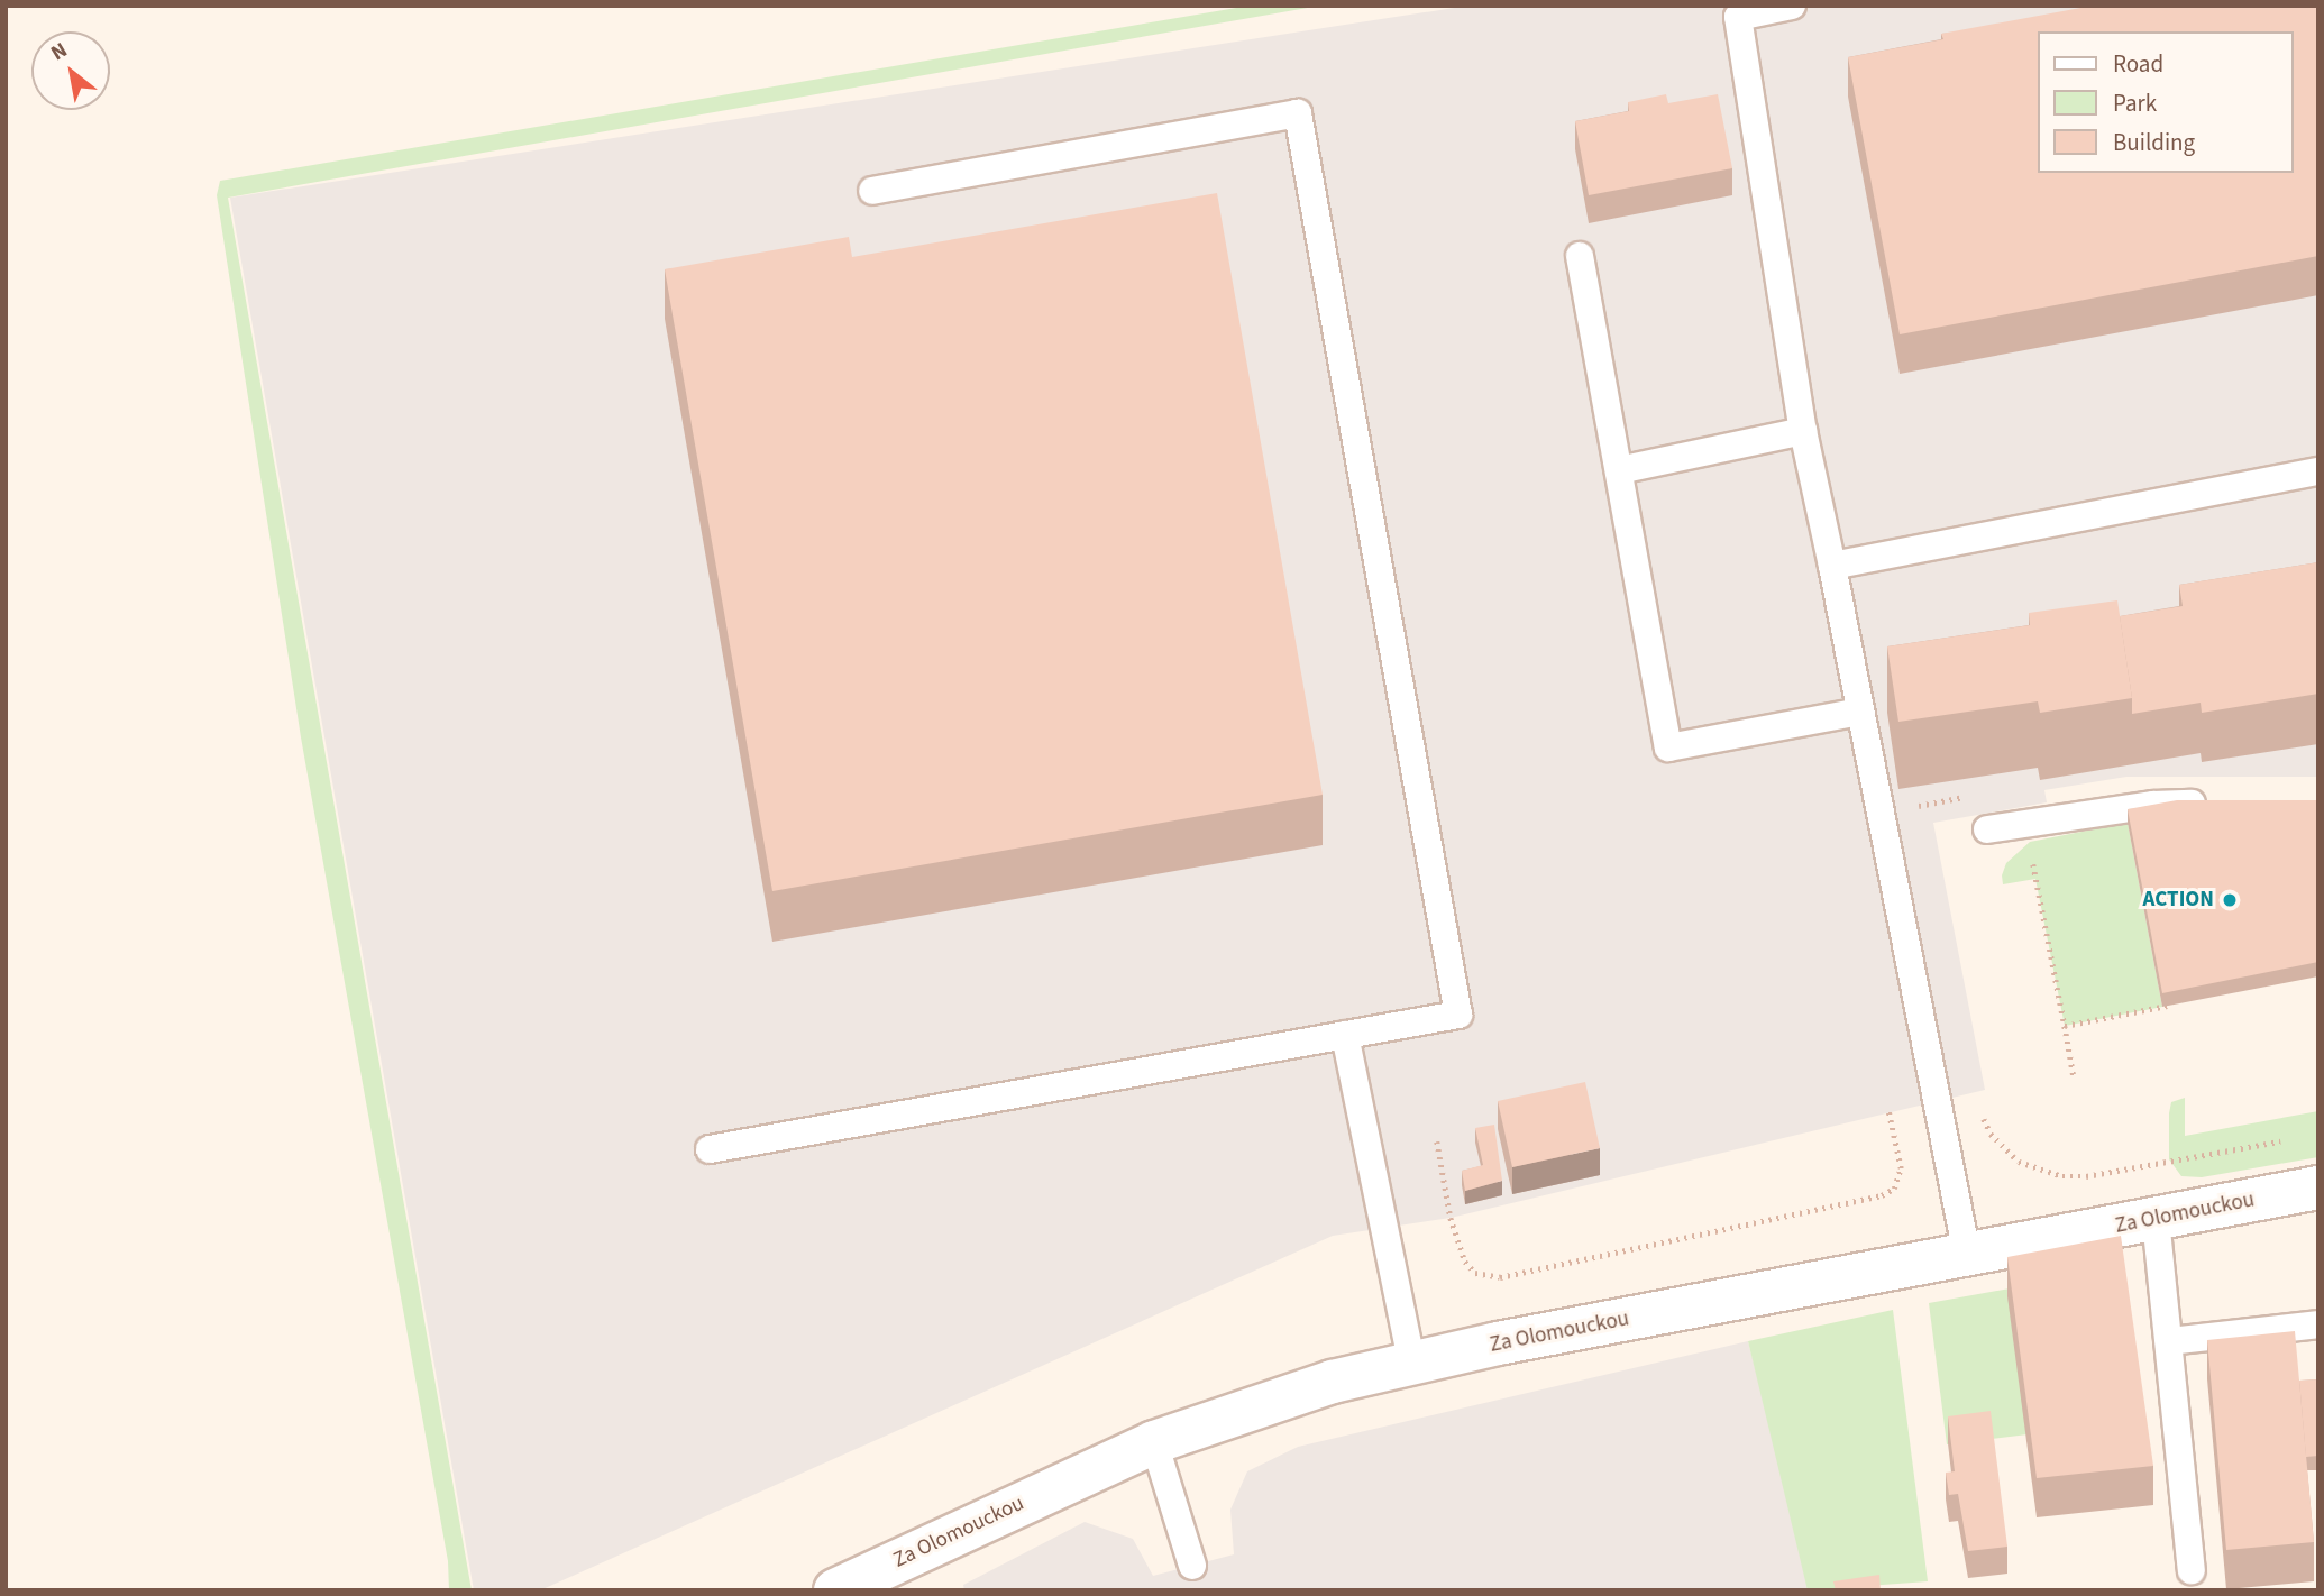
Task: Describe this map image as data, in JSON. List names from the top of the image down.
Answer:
{
  "streets": {
    "main road": ["Za Olomouckou"]
  },
  "places": ["ACTION"],
  "legend": ["Road", "Park", "Building"],
  "north": "top left"
}
